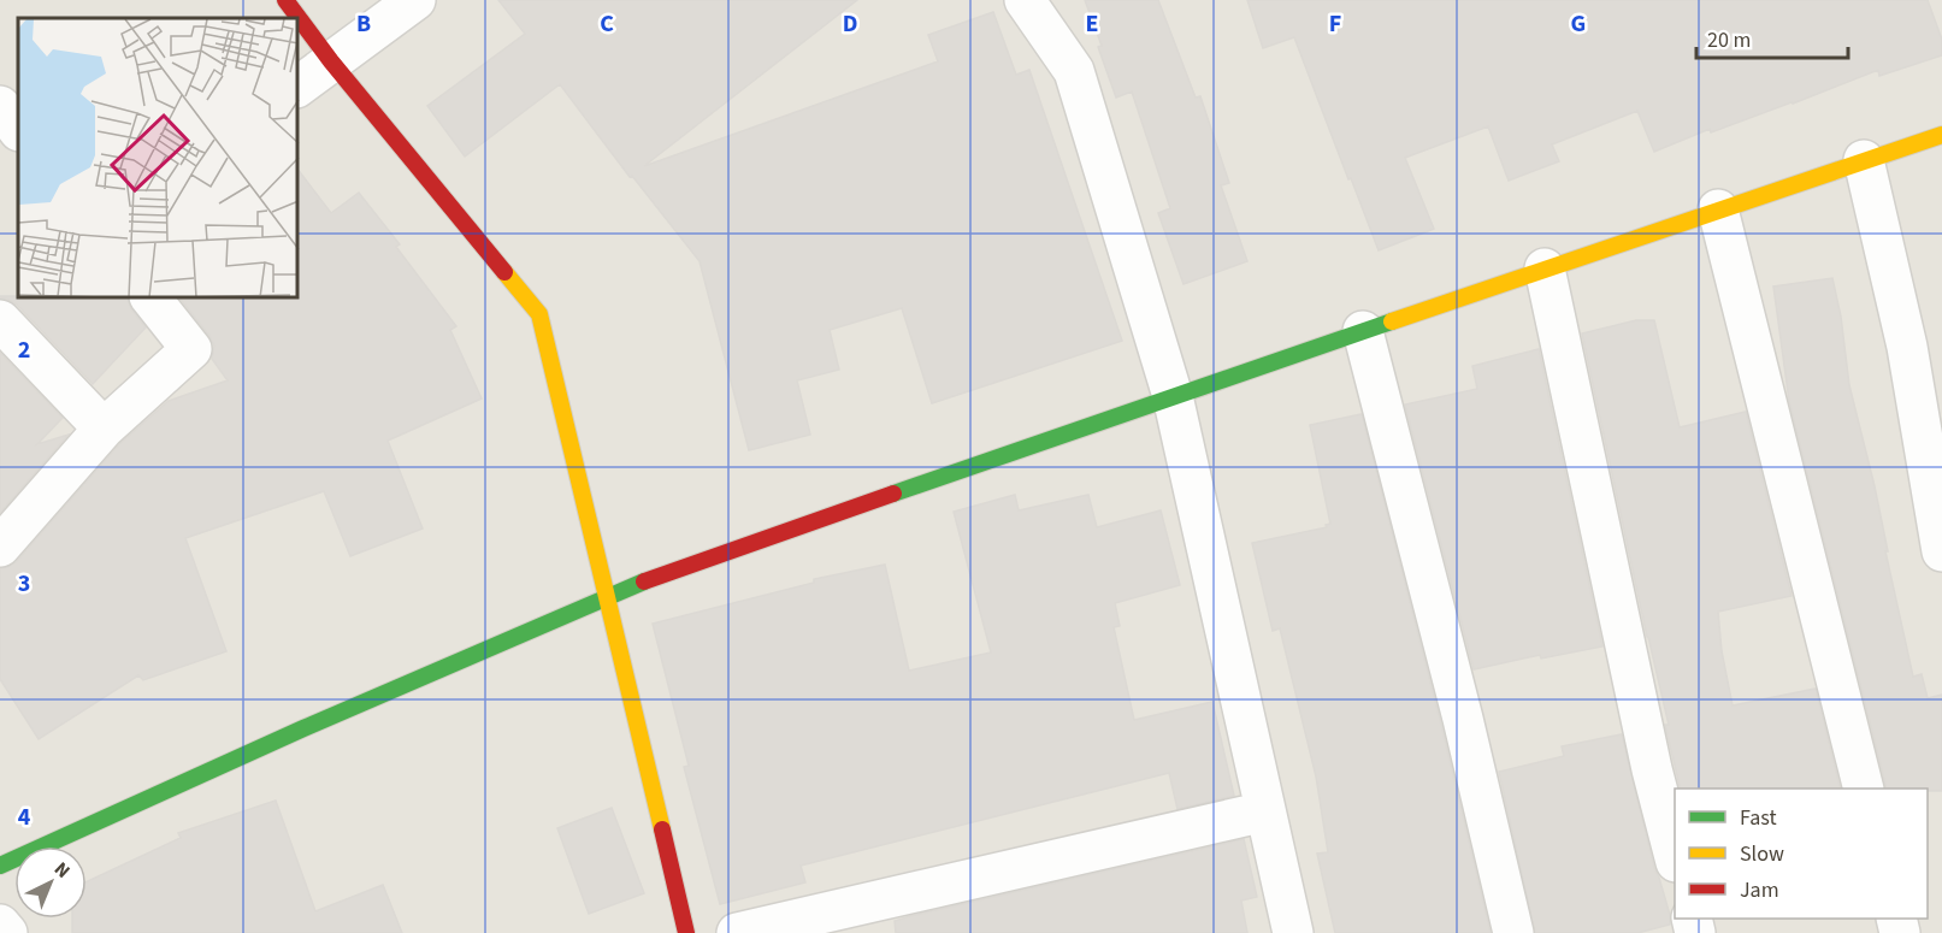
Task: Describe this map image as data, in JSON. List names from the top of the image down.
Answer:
{
  "legend": ["Fast", "Slow", "Jam"],
  "scale_bar": "20 m",
  "north": "top right",
  "grid": {
    "columns": [
      "B",
      "C",
      "D",
      "E",
      "F",
      "G"
    ],
    "rows": ["2", "3", "4"]
  }
}
